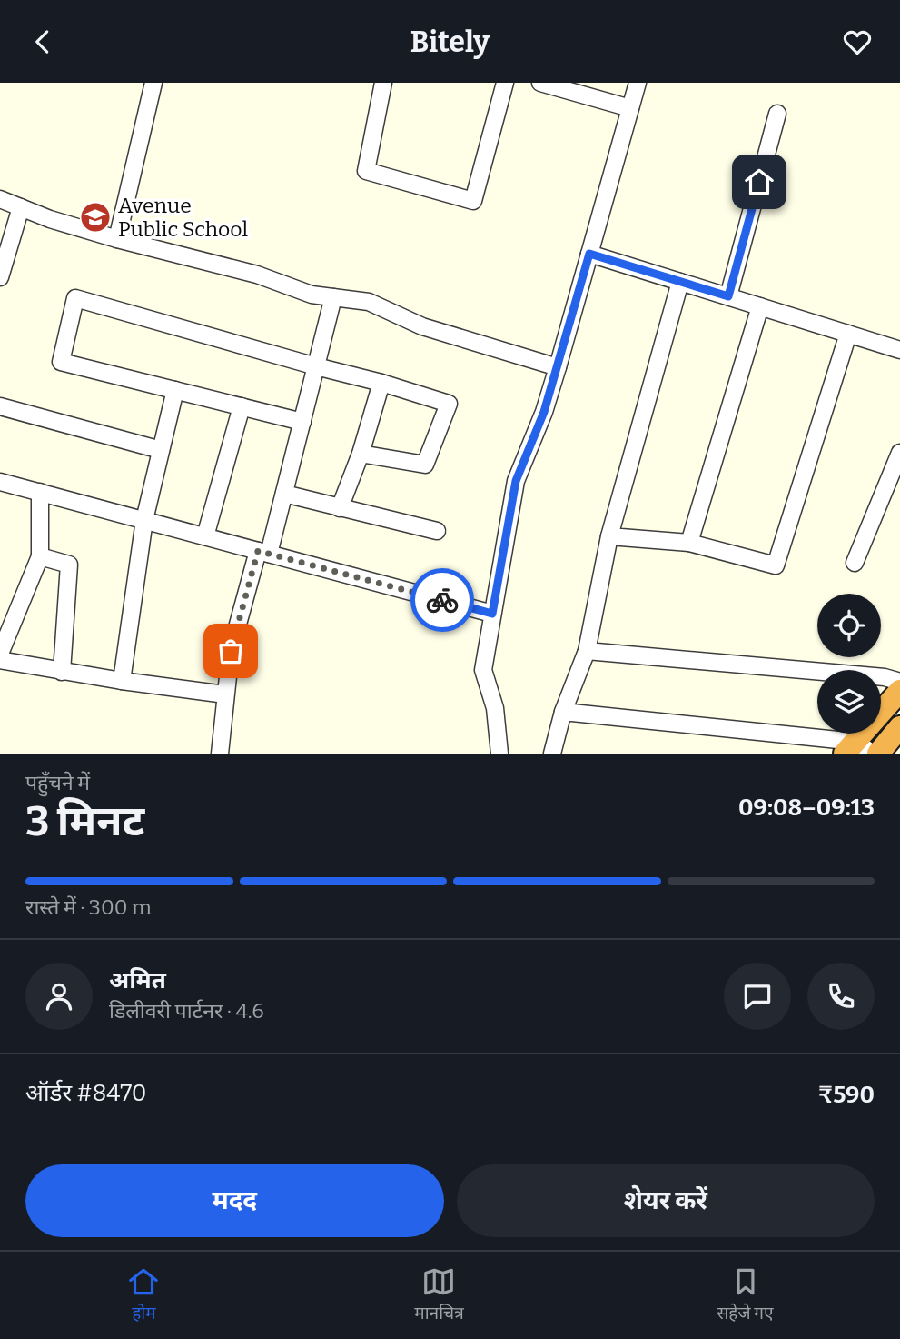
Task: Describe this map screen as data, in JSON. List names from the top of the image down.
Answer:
{
  "places": {
    "school or university": ["Avenue Public School"]
  },
  "page": {
    "header": "Bitely",
    "heading": ["3 मिनट", "पहुँचने में", "09:08–09:13"],
    "panel": [
      "अमित",
      "डिलीवरी पार्टनर · 4.6",
      "ऑर्डर #8470",
      "₹590"
    ],
    "bar": "रास्ते में · 300 m",
    "buttons": ["मदद", "शेयर करें"],
    "tabs": ["होम", "मानचित्र", "सहेजे गए"]
  }
}
